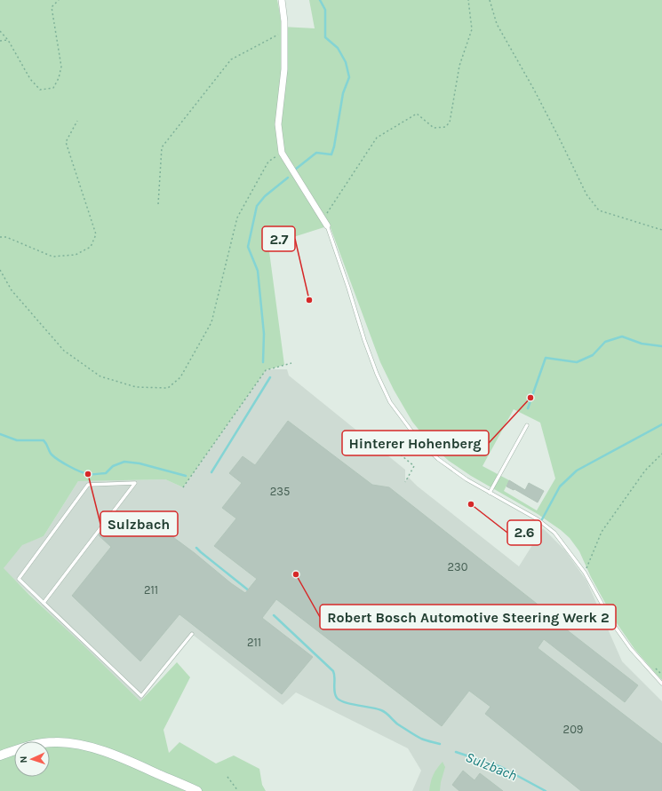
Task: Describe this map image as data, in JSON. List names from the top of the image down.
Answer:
{
  "water": ["Sulzbach"],
  "places": [
    "2.7",
    "Hinterer Hohenberg",
    "Sulzbach",
    "2.6",
    "Robert Bosch Automotive Steering Werk 2"
  ],
  "house_numbers": [
    "235",
    "230",
    "211",
    "211",
    "209"
  ],
  "north": "left"
}
